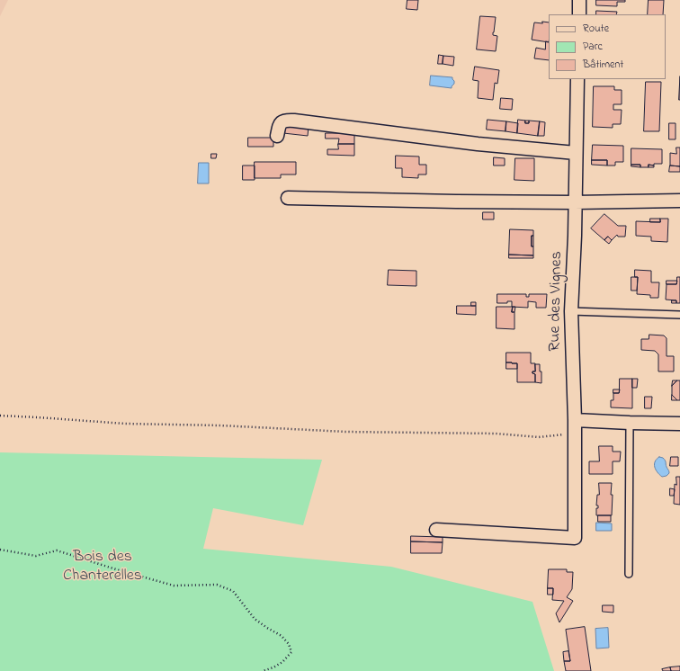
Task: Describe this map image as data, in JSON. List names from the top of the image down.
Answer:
{
  "streets": {
    "street": ["Rue des Vignes"]
  },
  "parks": ["Bois des Chanterelles"],
  "legend": ["Route", "Parc", "Bâtiment"]
}
